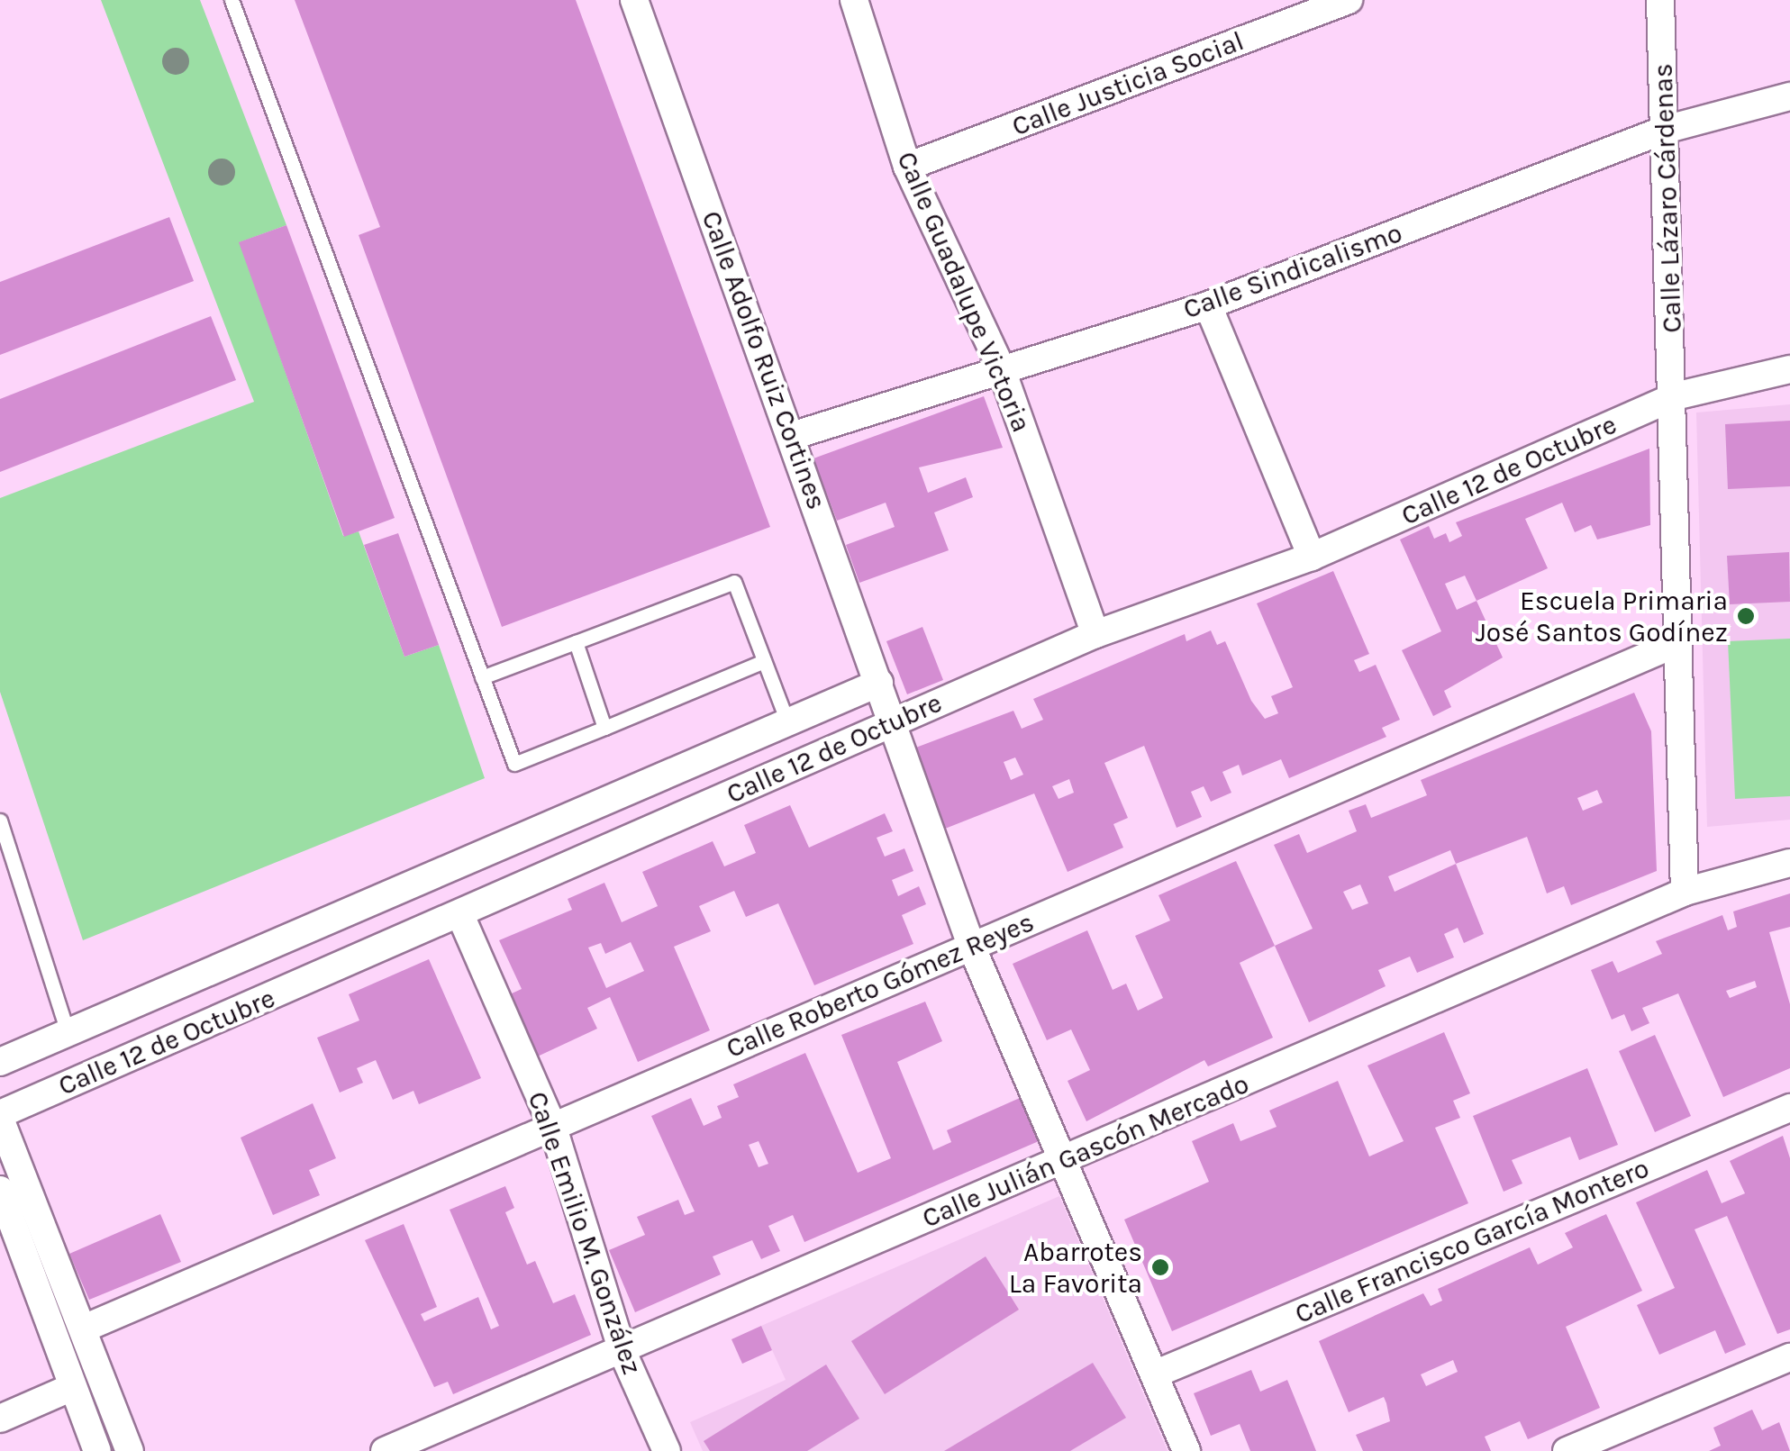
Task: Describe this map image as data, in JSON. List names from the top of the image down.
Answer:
{
  "streets": {
    "street": [
      "Calle Justicia Social",
      "Calle Lázaro Cárdenas",
      "Calle Sindicalismo",
      "Calle Guadalupe Victoria",
      "Calle Adolfo Ruiz Cortines",
      "Calle 12 de Octubre",
      "Calle Roberto Gómez Reyes",
      "Calle Julián Gascón Mercado",
      "Calle Emilio M. González",
      "Calle Francisco García Montero"
    ]
  },
  "crossings": [
    ["Calle Justicia Social", "Calle Guadalupe Victoria"],
    ["Calle Lázaro Cárdenas", "Calle Sindicalismo"],
    ["Calle Lázaro Cárdenas", "Calle 12 de Octubre"],
    ["Calle Lázaro Cárdenas", "Calle Roberto Gómez Reyes"],
    ["Calle Lázaro Cárdenas", "Calle Julián Gascón Mercado"],
    ["Calle Sindicalismo", "Calle Guadalupe Victoria"],
    ["Calle Sindicalismo", "Calle Adolfo Ruiz Cortines"],
    ["Calle Guadalupe Victoria", "Calle 12 de Octubre"],
    ["Calle Adolfo Ruiz Cortines", "Calle 12 de Octubre"],
    ["Calle Adolfo Ruiz Cortines", "Calle Roberto Gómez Reyes"],
    ["Calle Adolfo Ruiz Cortines", "Calle Julián Gascón Mercado"],
    ["Calle Adolfo Ruiz Cortines", "Calle Francisco García Montero"],
    ["Calle 12 de Octubre", "Calle Emilio M. González"],
    ["Calle Roberto Gómez Reyes", "Calle Emilio M. González"],
    ["Calle Julián Gascón Mercado", "Calle Emilio M. González"]
  ],
  "places": ["Escuela Primaria José Santos Godínez", "Abarrotes La Favorita"]
}
